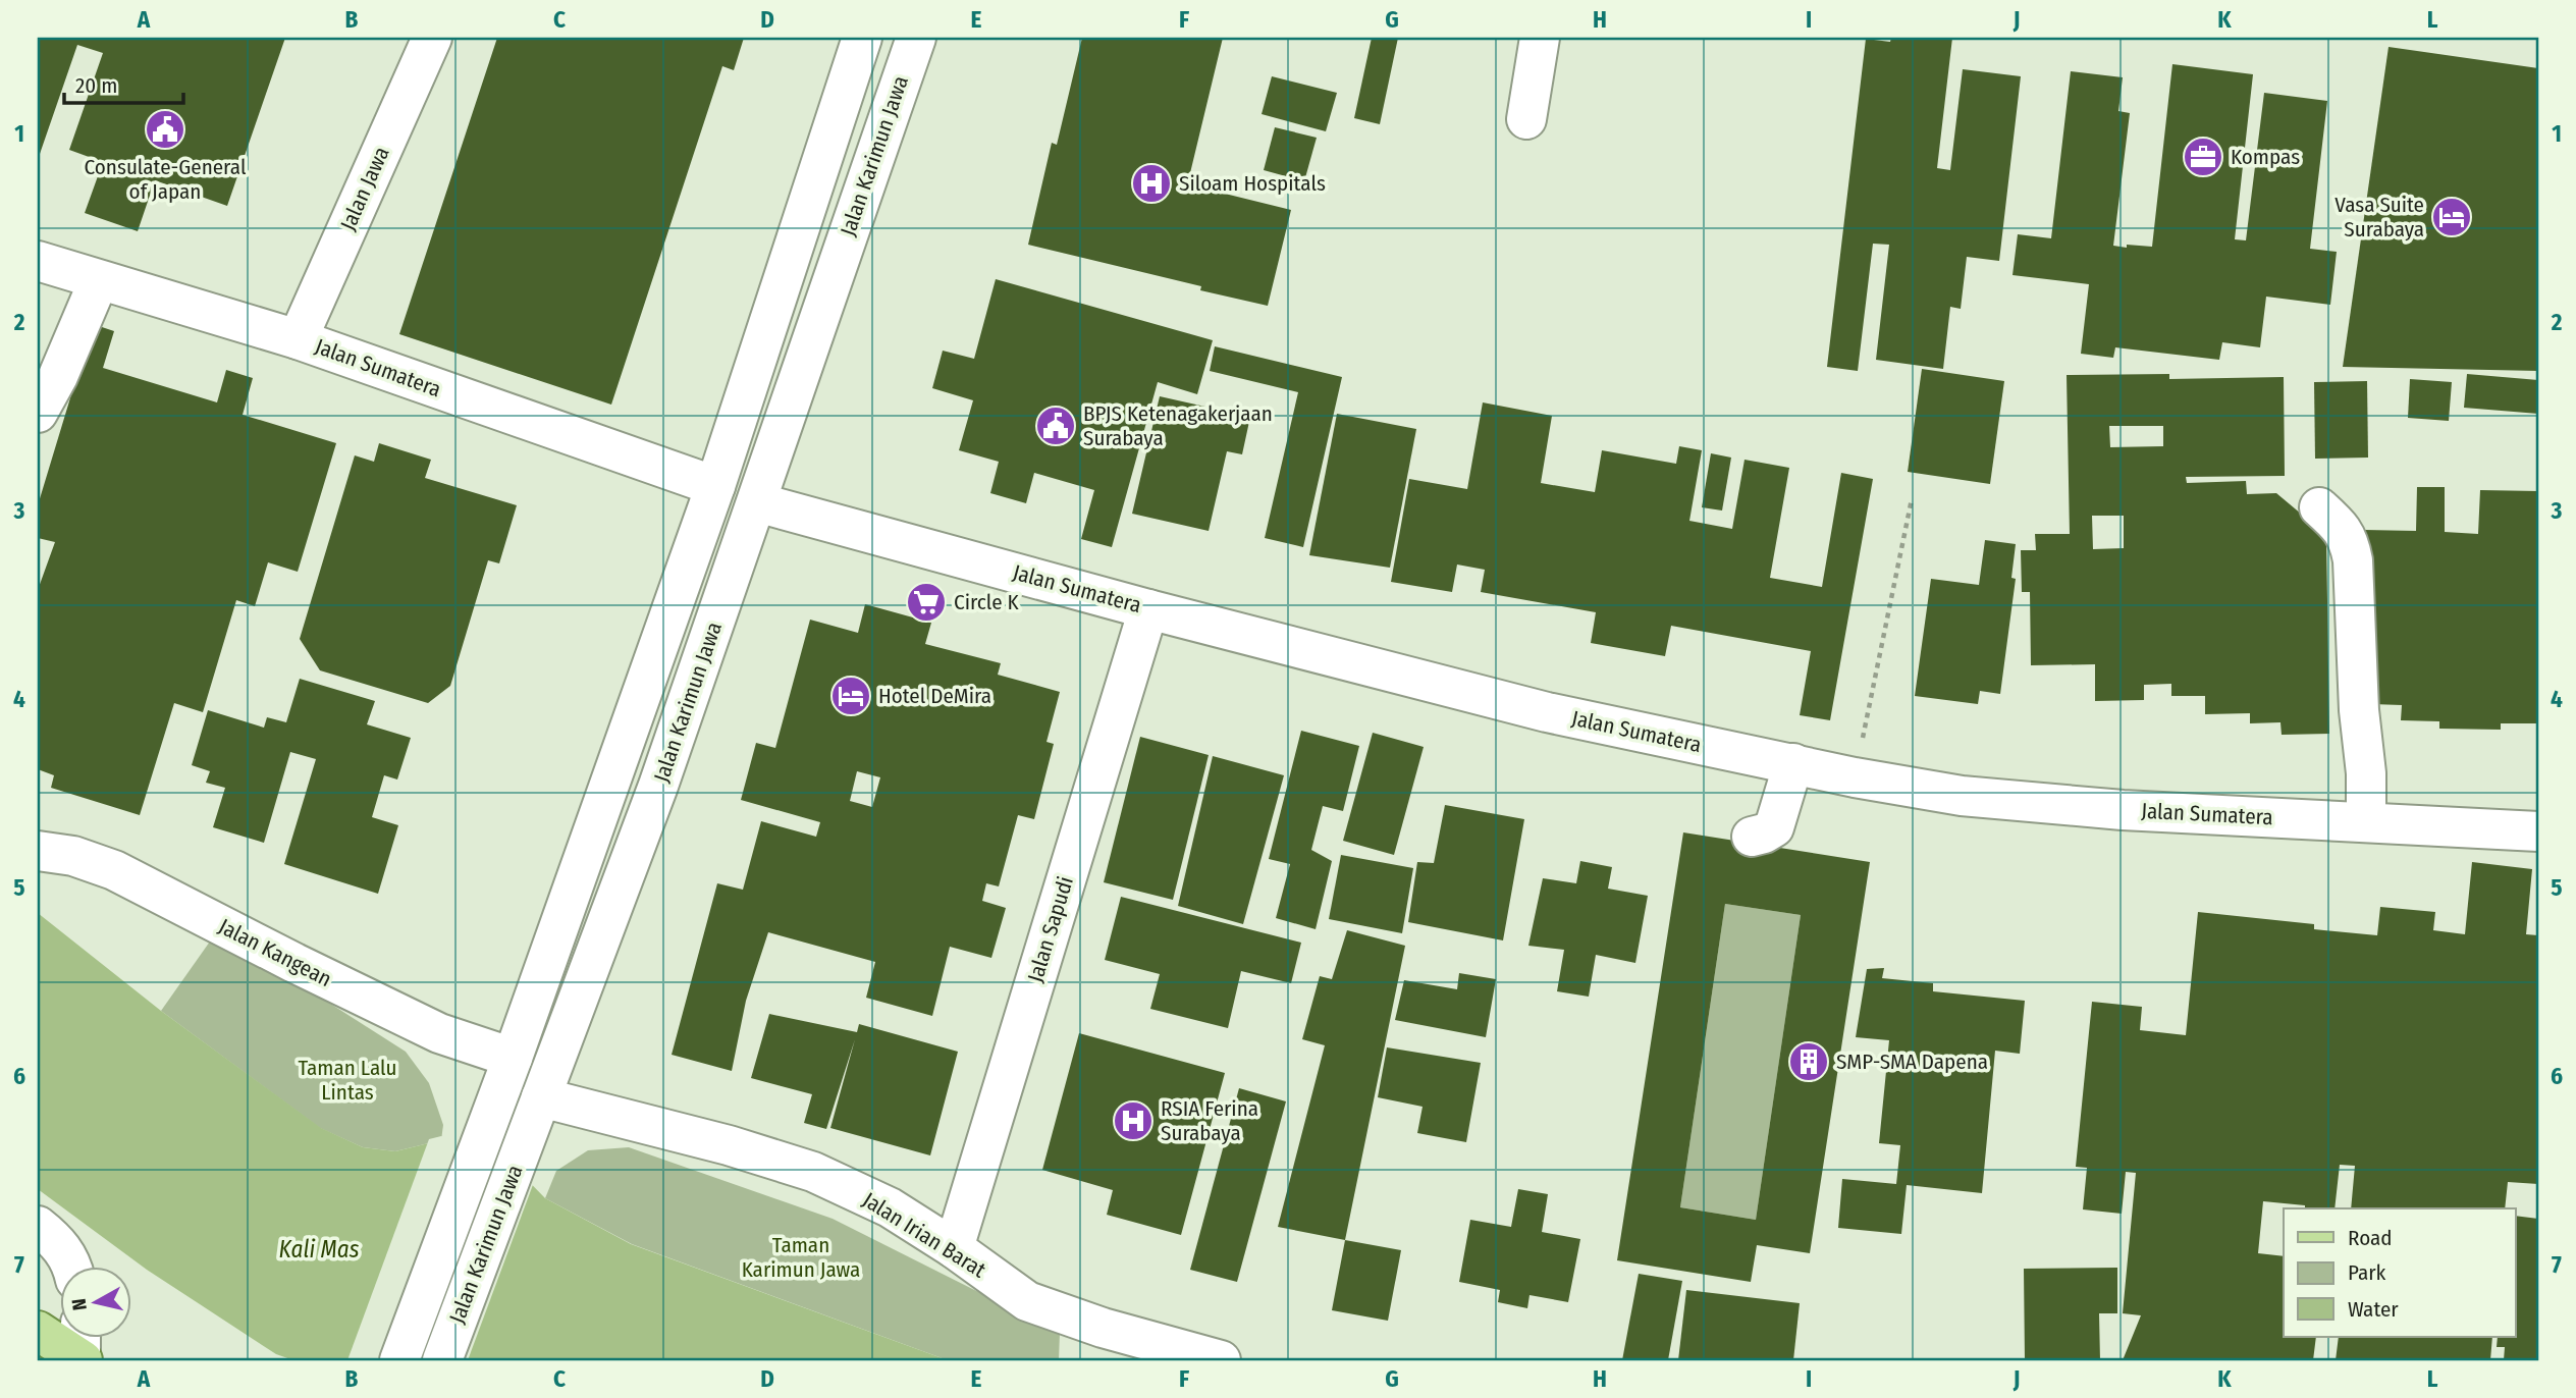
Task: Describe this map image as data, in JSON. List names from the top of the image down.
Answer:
{
  "streets": {
    "street": [
      "Jalan Karimun Jawa",
      "Jalan Jawa",
      "Jalan Sumatera",
      "Jalan Sapudi",
      "Jalan Kangean",
      "Jalan Irian Barat"
    ]
  },
  "crossings": [
    ["Jalan Karimun Jawa", "Jalan Sumatera"],
    ["Jalan Karimun Jawa", "Jalan Kangean"],
    ["Jalan Karimun Jawa", "Jalan Irian Barat"],
    ["Jalan Jawa", "Jalan Sumatera"],
    ["Jalan Sumatera", "Jalan Sapudi"],
    ["Jalan Sapudi", "Jalan Irian Barat"]
  ],
  "water": ["Kali Mas"],
  "parks": ["Taman Lalu Lintas", "Taman Karimun Jawa"],
  "places": {
    "public building": ["Consulate-General of Japan", "BPJS Ketenagakerjaan Surabaya"],
    "office": ["Kompas"],
    "hospital": ["Siloam Hospitals", "RSIA Ferina Surabaya"],
    "hotel": ["Vasa Suite Surabaya", "Hotel DeMira"],
    "supermarket": ["Circle K"],
    "building": ["SMP-SMA Dapena"]
  },
  "legend": ["Road", "Park", "Water"],
  "scale_bar": "20 m",
  "north": "left",
  "grid": {
    "columns": [
      "A",
      "B",
      "C",
      "D",
      "E",
      "F",
      "G",
      "H",
      "I",
      "J",
      "K",
      "L"
    ],
    "rows": [
      "1",
      "2",
      "3",
      "4",
      "5",
      "6",
      "7"
    ]
  }
}
